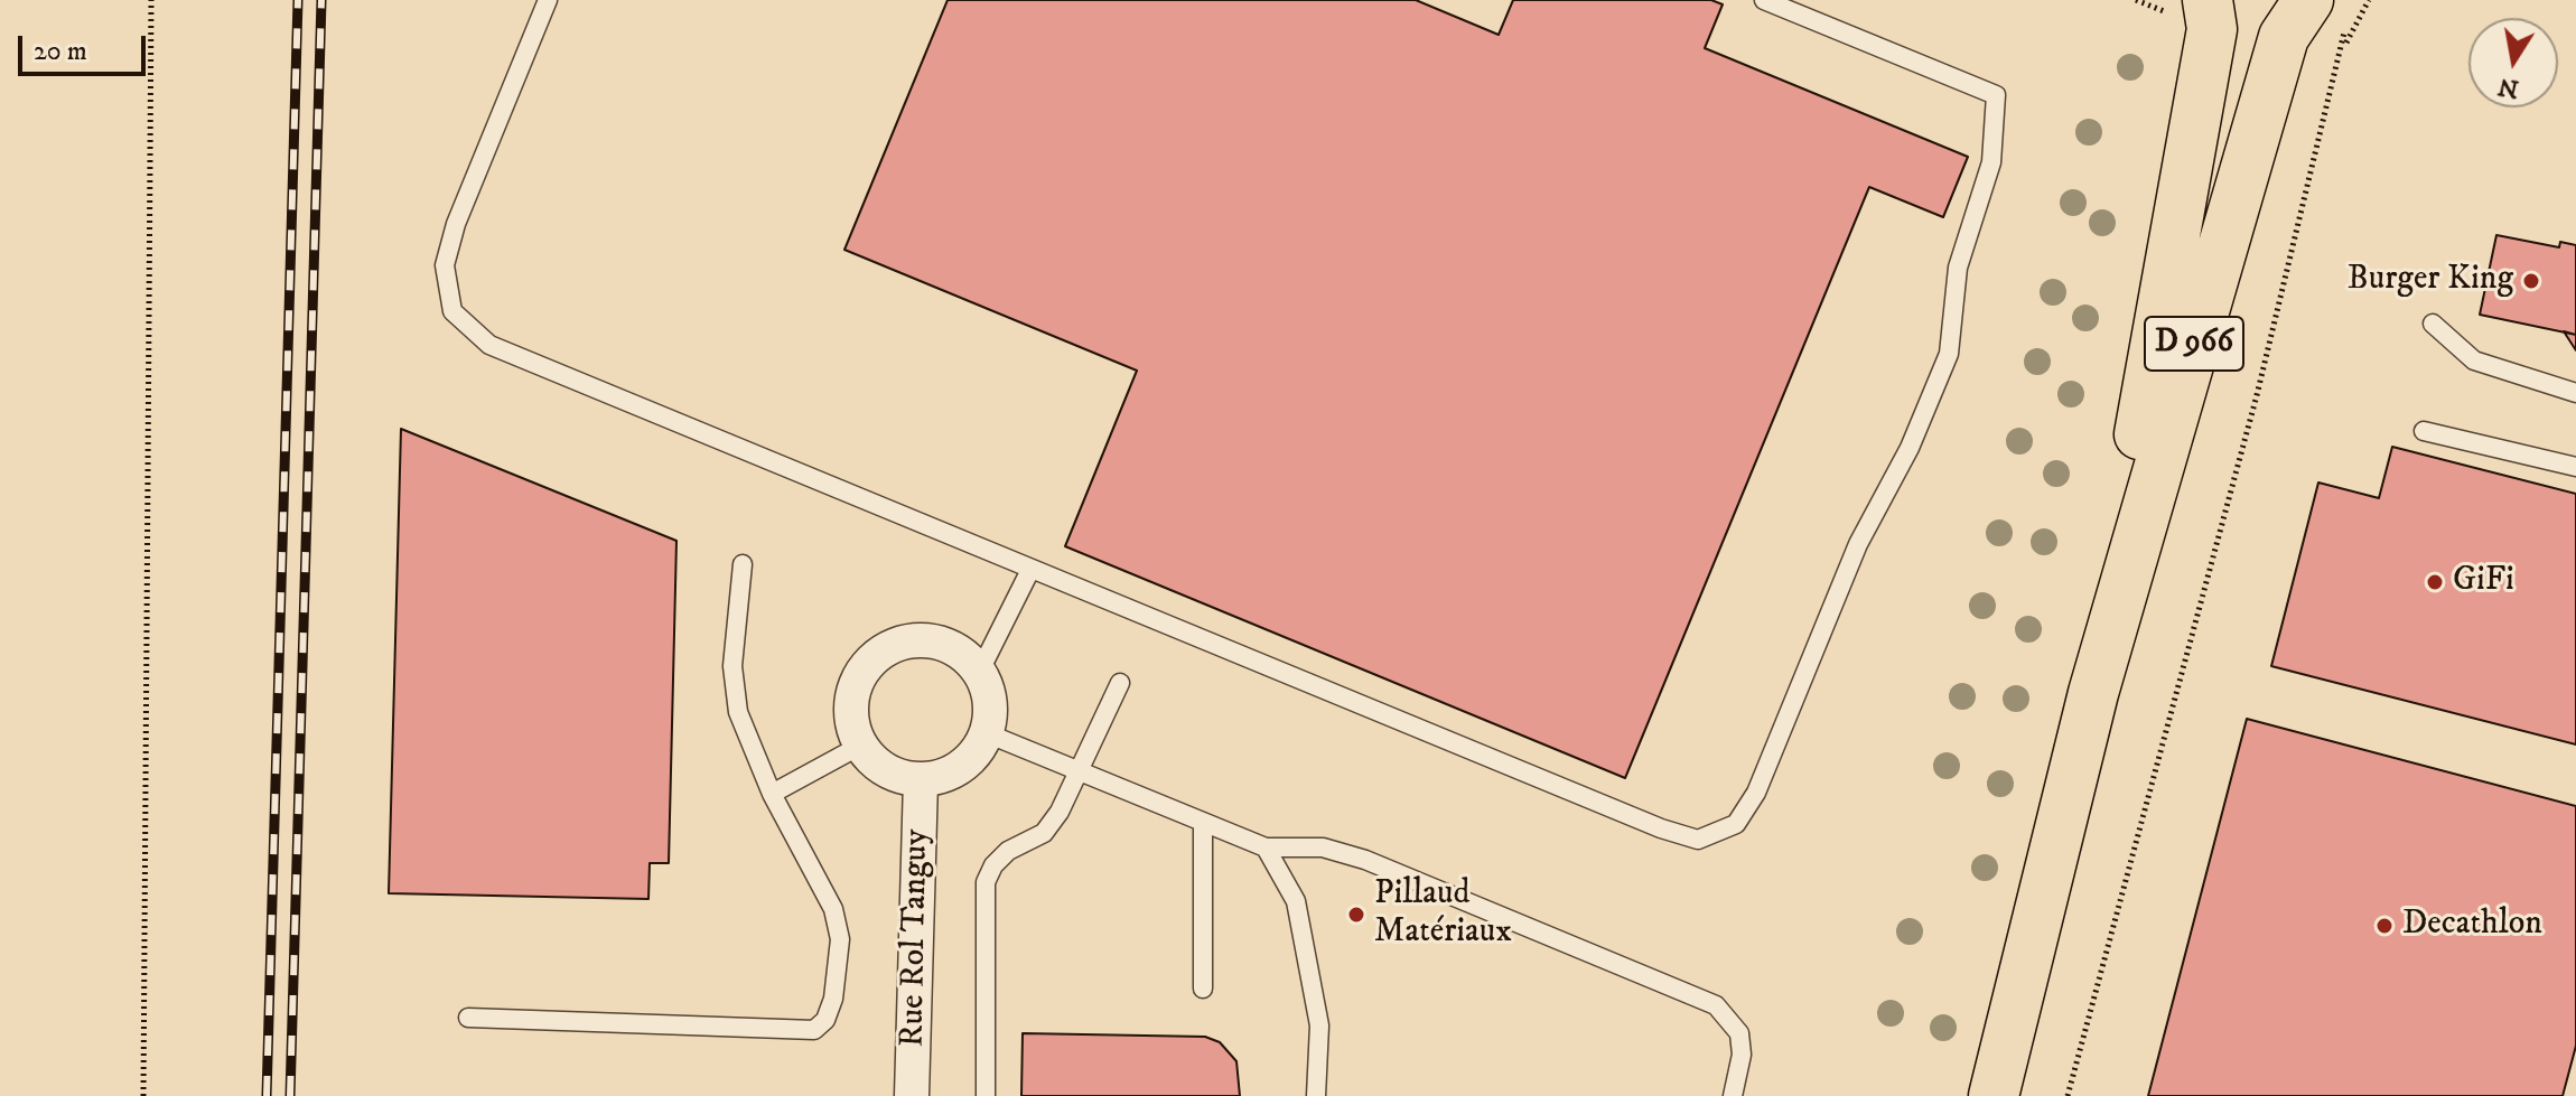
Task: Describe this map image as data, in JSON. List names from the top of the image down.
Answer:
{
  "streets": {
    "main road": ["D 966"],
    "street": ["Rue Rol Tanguy"]
  },
  "places": [
    "Burger King",
    "GiFi",
    "Pillaud Matériaux",
    "Decathlon"
  ],
  "scale_bar": "20 m",
  "north": "bottom"
}
